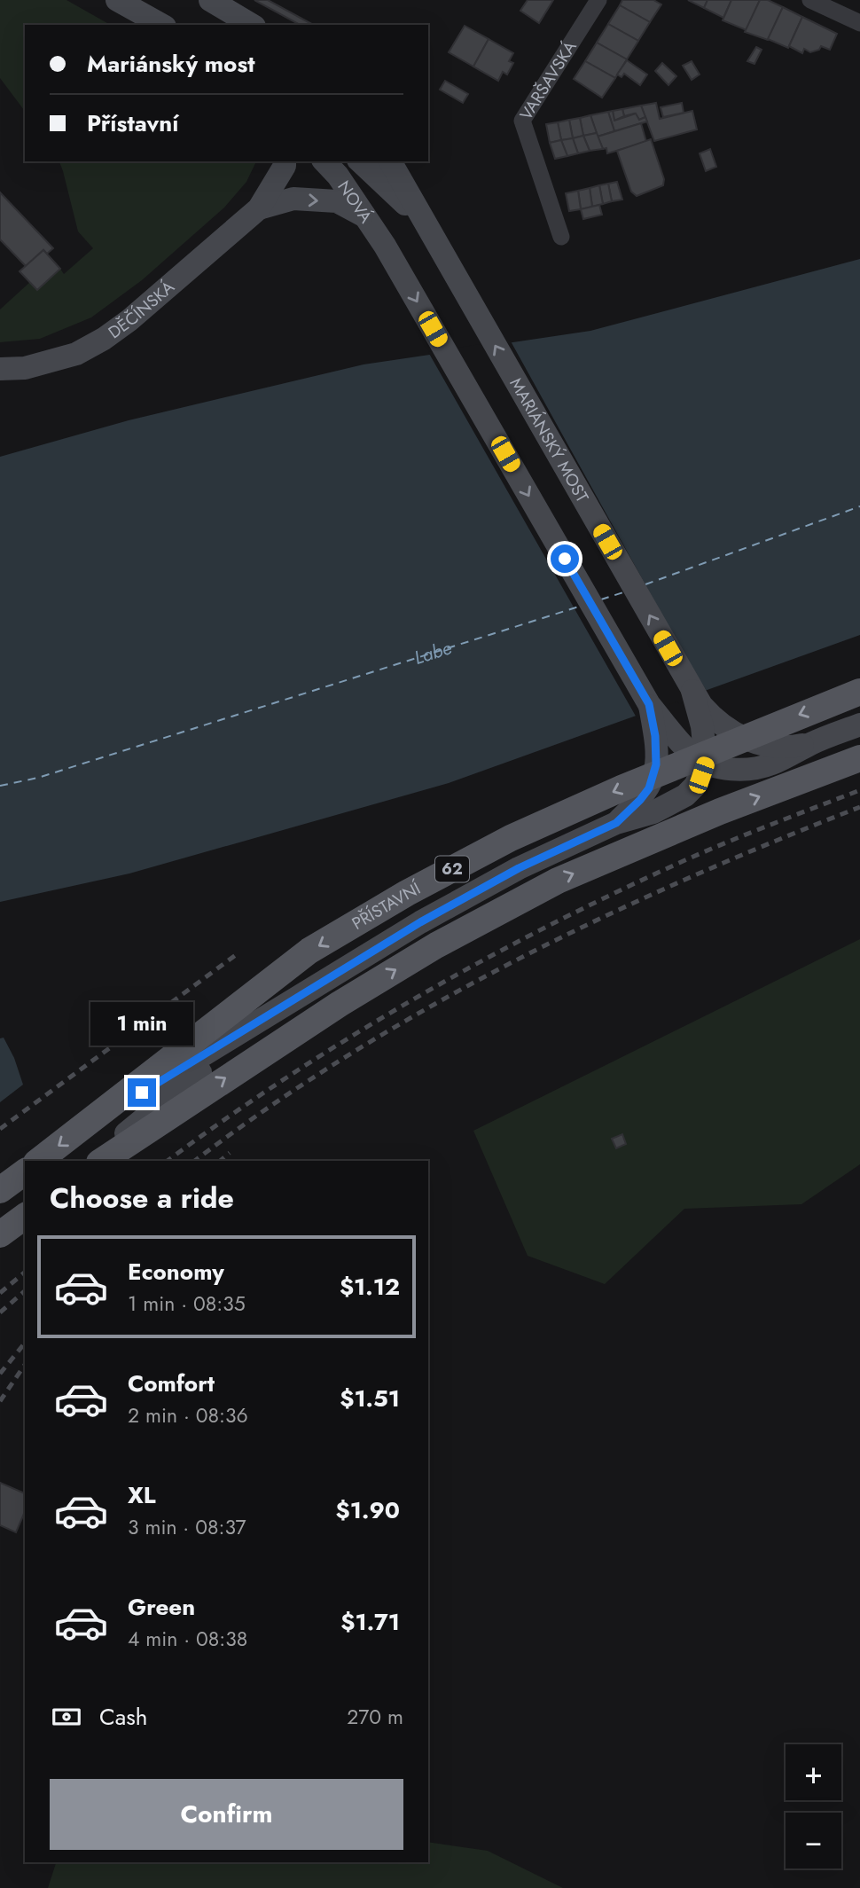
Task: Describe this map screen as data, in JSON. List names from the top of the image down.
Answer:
{
  "streets": {
    "main road": ["62", "PŘÍSTAVNÍ"],
    "street": [
      "VARŠAVSKÁ",
      "NOVÁ",
      "DĚČÍNSKÁ",
      "MARIÁNSKÝ MOST"
    ]
  },
  "crossings": [
    ["NOVÁ", "DĚČÍNSKÁ"],
    ["NOVÁ", "MARIÁNSKÝ MOST"]
  ],
  "one_way": ["NOVÁ", "MARIÁNSKÝ MOST"],
  "water": ["Labe"],
  "page": {
    "banner": ["Mariánský most", "Přístavní"],
    "bubble": "1 min",
    "heading": "Choose a ride",
    "list": [
      {
        "name": "Economy",
        "note": "1 min · 08:35",
        "value": "$1.12"
      },
      {
        "name": "Comfort",
        "note": "2 min · 08:36",
        "value": "$1.51"
      },
      {
        "name": "XL",
        "note": "3 min · 08:37",
        "value": "$1.90"
      },
      {
        "name": "Green",
        "note": "4 min · 08:38",
        "value": "$1.71"
      }
    ],
    "pay": ["Cash", "270 m"],
    "map_buttons": ["+", "−"],
    "buttons": "Confirm"
  }
}
